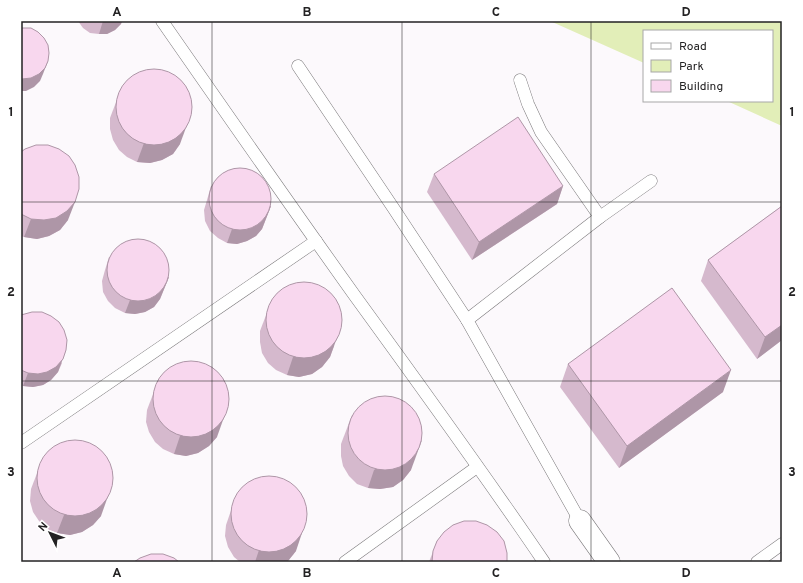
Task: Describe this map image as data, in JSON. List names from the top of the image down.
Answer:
{
  "legend": ["Road", "Park", "Building"],
  "north": "top left",
  "grid": {
    "columns": [
      "A",
      "B",
      "C",
      "D"
    ],
    "rows": ["1", "2", "3"]
  }
}
